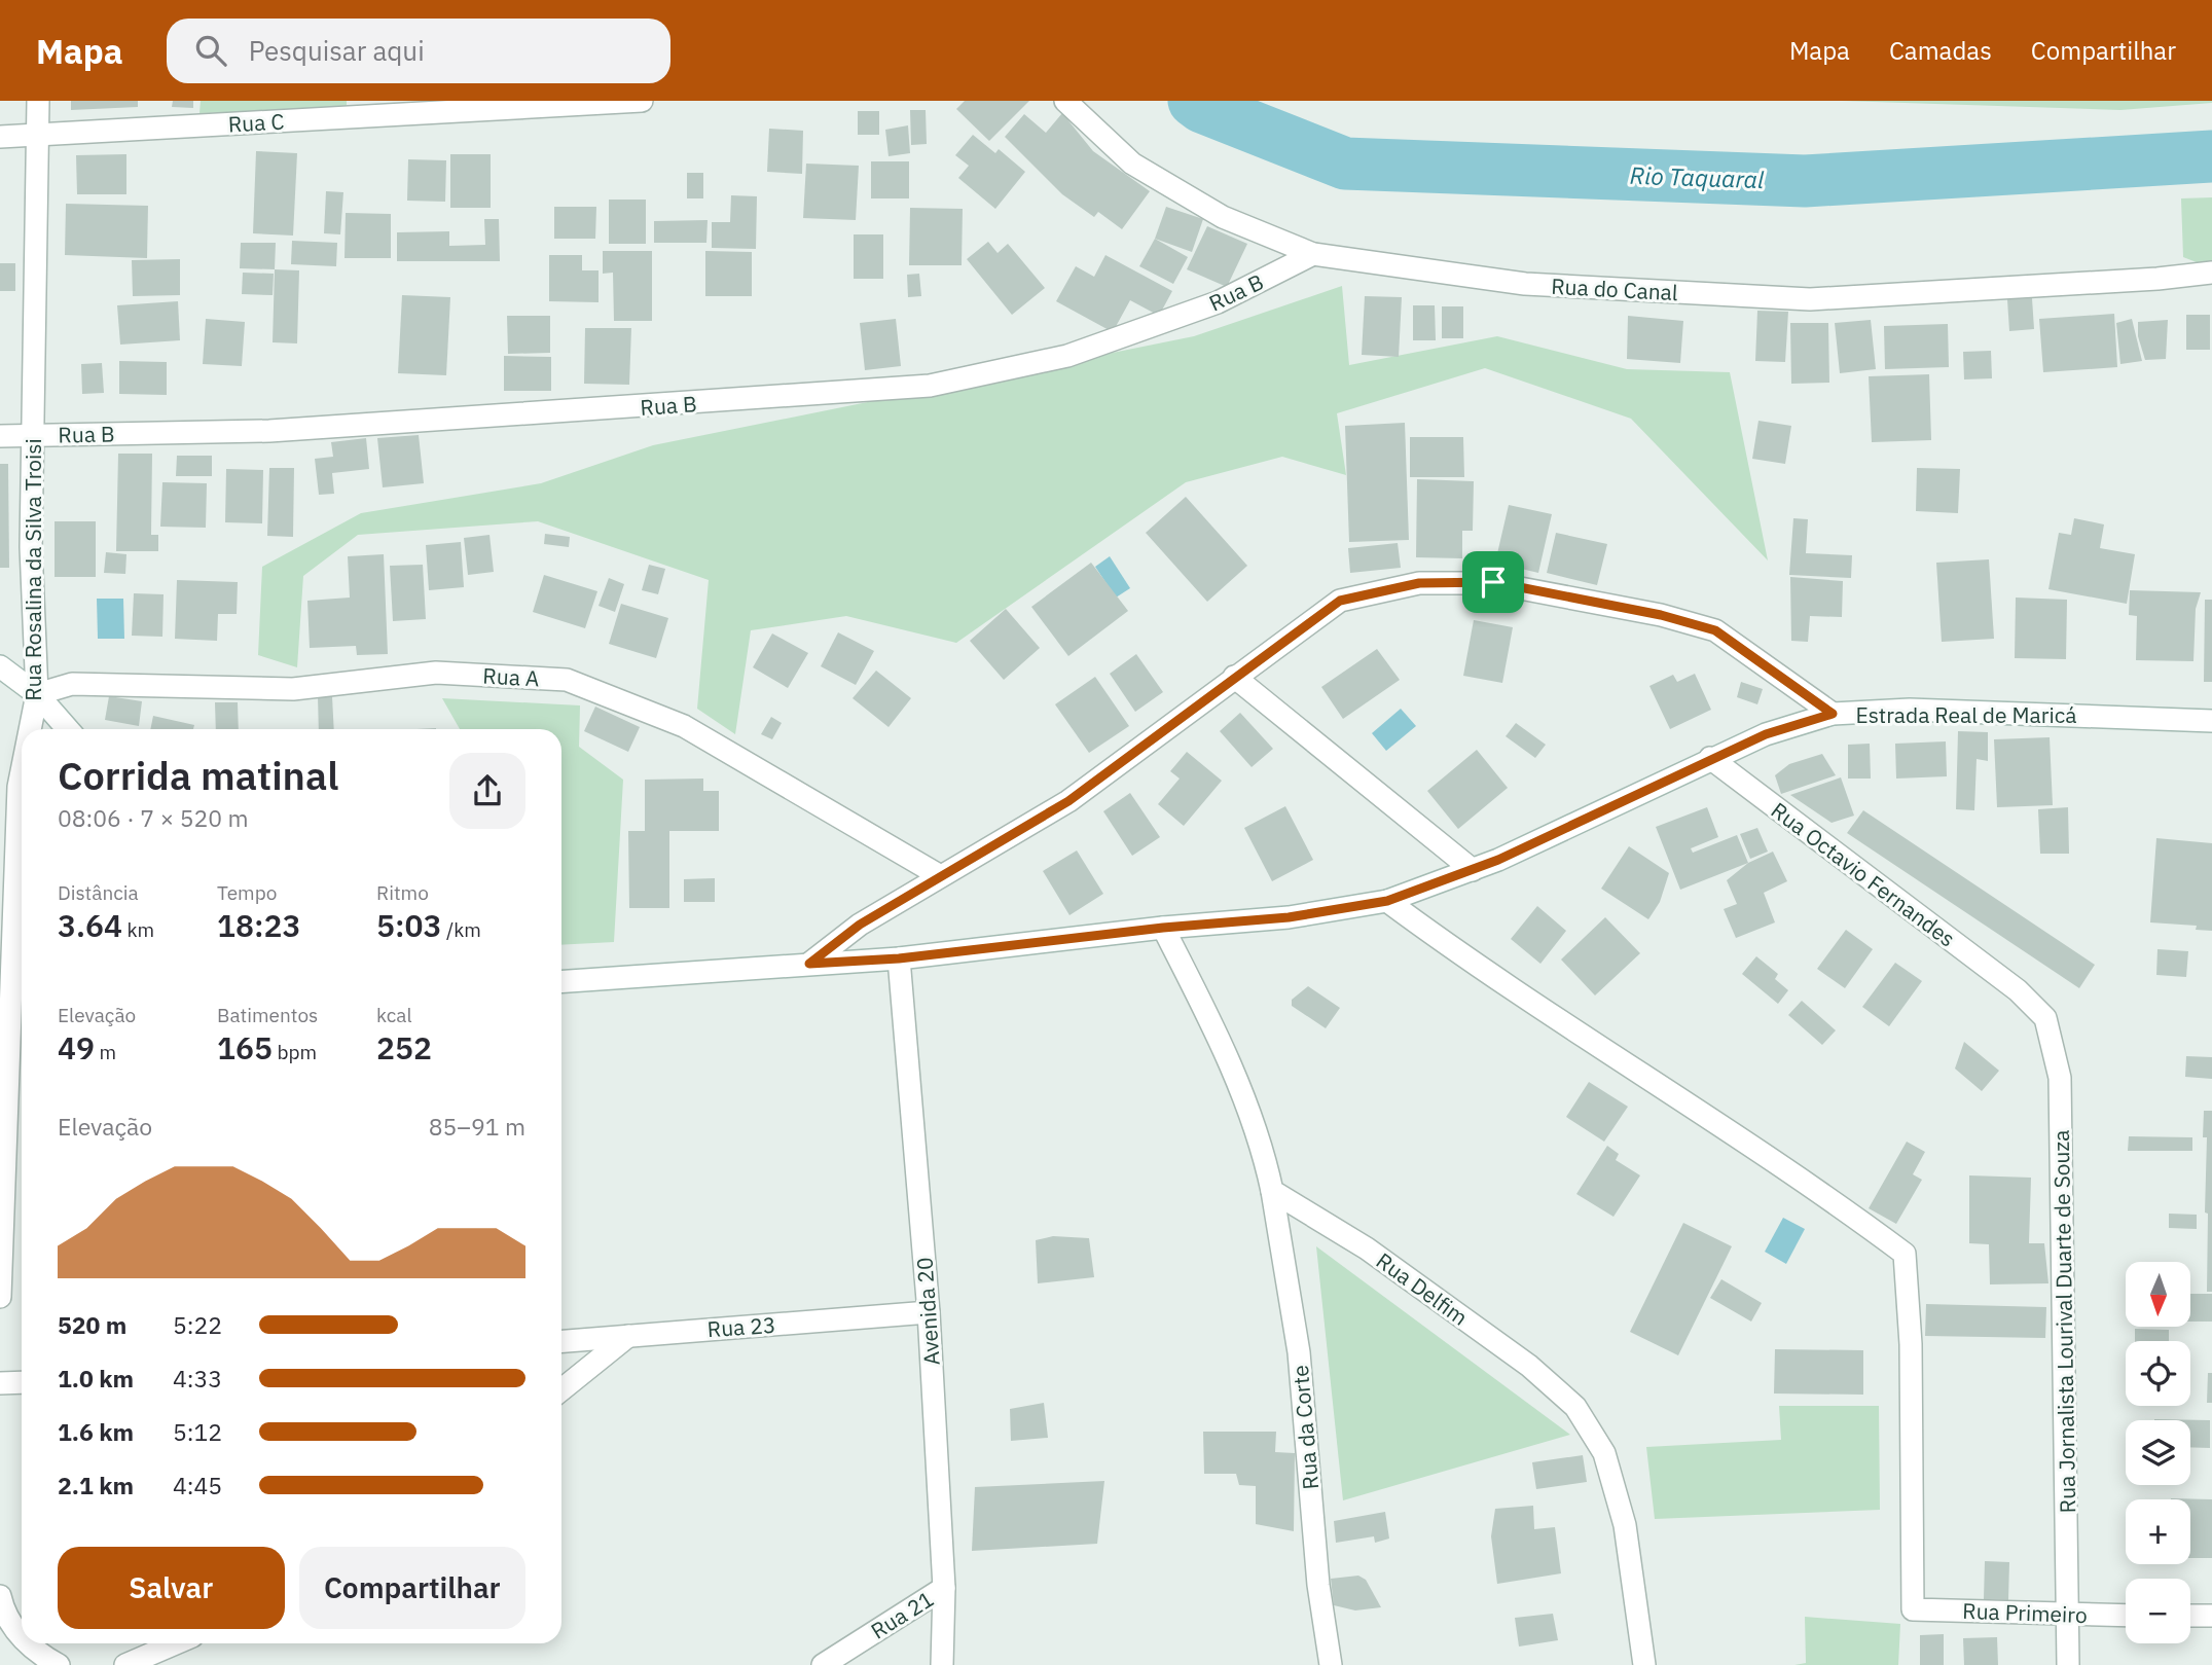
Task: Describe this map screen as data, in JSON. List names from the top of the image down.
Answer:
{
  "streets": {
    "street": [
      "Rua C",
      "Rua do Canal",
      "Rua B",
      "Rua Rosalina da Silva Troisi",
      "Rua A",
      "Estrada Real de Maricá",
      "Rua Octavio Fernandes",
      "Rua Delfim",
      "Avenida 20",
      "Rua Jornalista Lourival Duarte de Souza",
      "Rua 23",
      "Rua da Corte",
      "Rua Primeiro",
      "Rua 21"
    ]
  },
  "crossings": [
    ["Rua C", "Rua Rosalina da Silva Troisi"],
    ["Rua do Canal", "Rua B"],
    ["Rua B", "Rua Rosalina da Silva Troisi"],
    ["Rua Rosalina da Silva Troisi", "Rua A"],
    ["Estrada Real de Maricá", "Rua Octavio Fernandes"],
    ["Estrada Real de Maricá", "Avenida 20"],
    ["Estrada Real de Maricá", "Rua Primeiro"],
    ["Rua Octavio Fernandes", "Rua Jornalista Lourival Duarte de Souza"],
    ["Rua Delfim", "Rua da Corte"],
    ["Avenida 20", "Rua 23"],
    ["Avenida 20", "Rua 21"],
    ["Rua Jornalista Lourival Duarte de Souza", "Rua Primeiro"]
  ],
  "water": ["Rio Taquaral"],
  "north": "bottom",
  "page": {
    "header": "Mapa",
    "search": "Pesquisar aqui",
    "nav": ["Mapa", "Camadas", "Compartilhar"],
    "heading": ["Corrida matinal", "08:06 · 7 × 520 m"],
    "stats": [
      ["Distância", "3.64 km"],
      ["Tempo", "18:23"],
      ["Ritmo", "5:03 /km"],
      ["Elevação", "49 m"],
      ["Batimentos", "165 bpm"],
      ["kcal", "252"]
    ],
    "chart": ["Elevação", "85–91 m"],
    "map_buttons": ["+", "−"],
    "list": [
      {
        "name": "520 m",
        "note": "5:22"
      },
      {
        "name": "1.0 km",
        "note": "4:33"
      },
      {
        "name": "1.6 km",
        "note": "5:12"
      },
      {
        "name": "2.1 km",
        "note": "4:45"
      }
    ],
    "buttons": ["Salvar", "Compartilhar"]
  }
}
